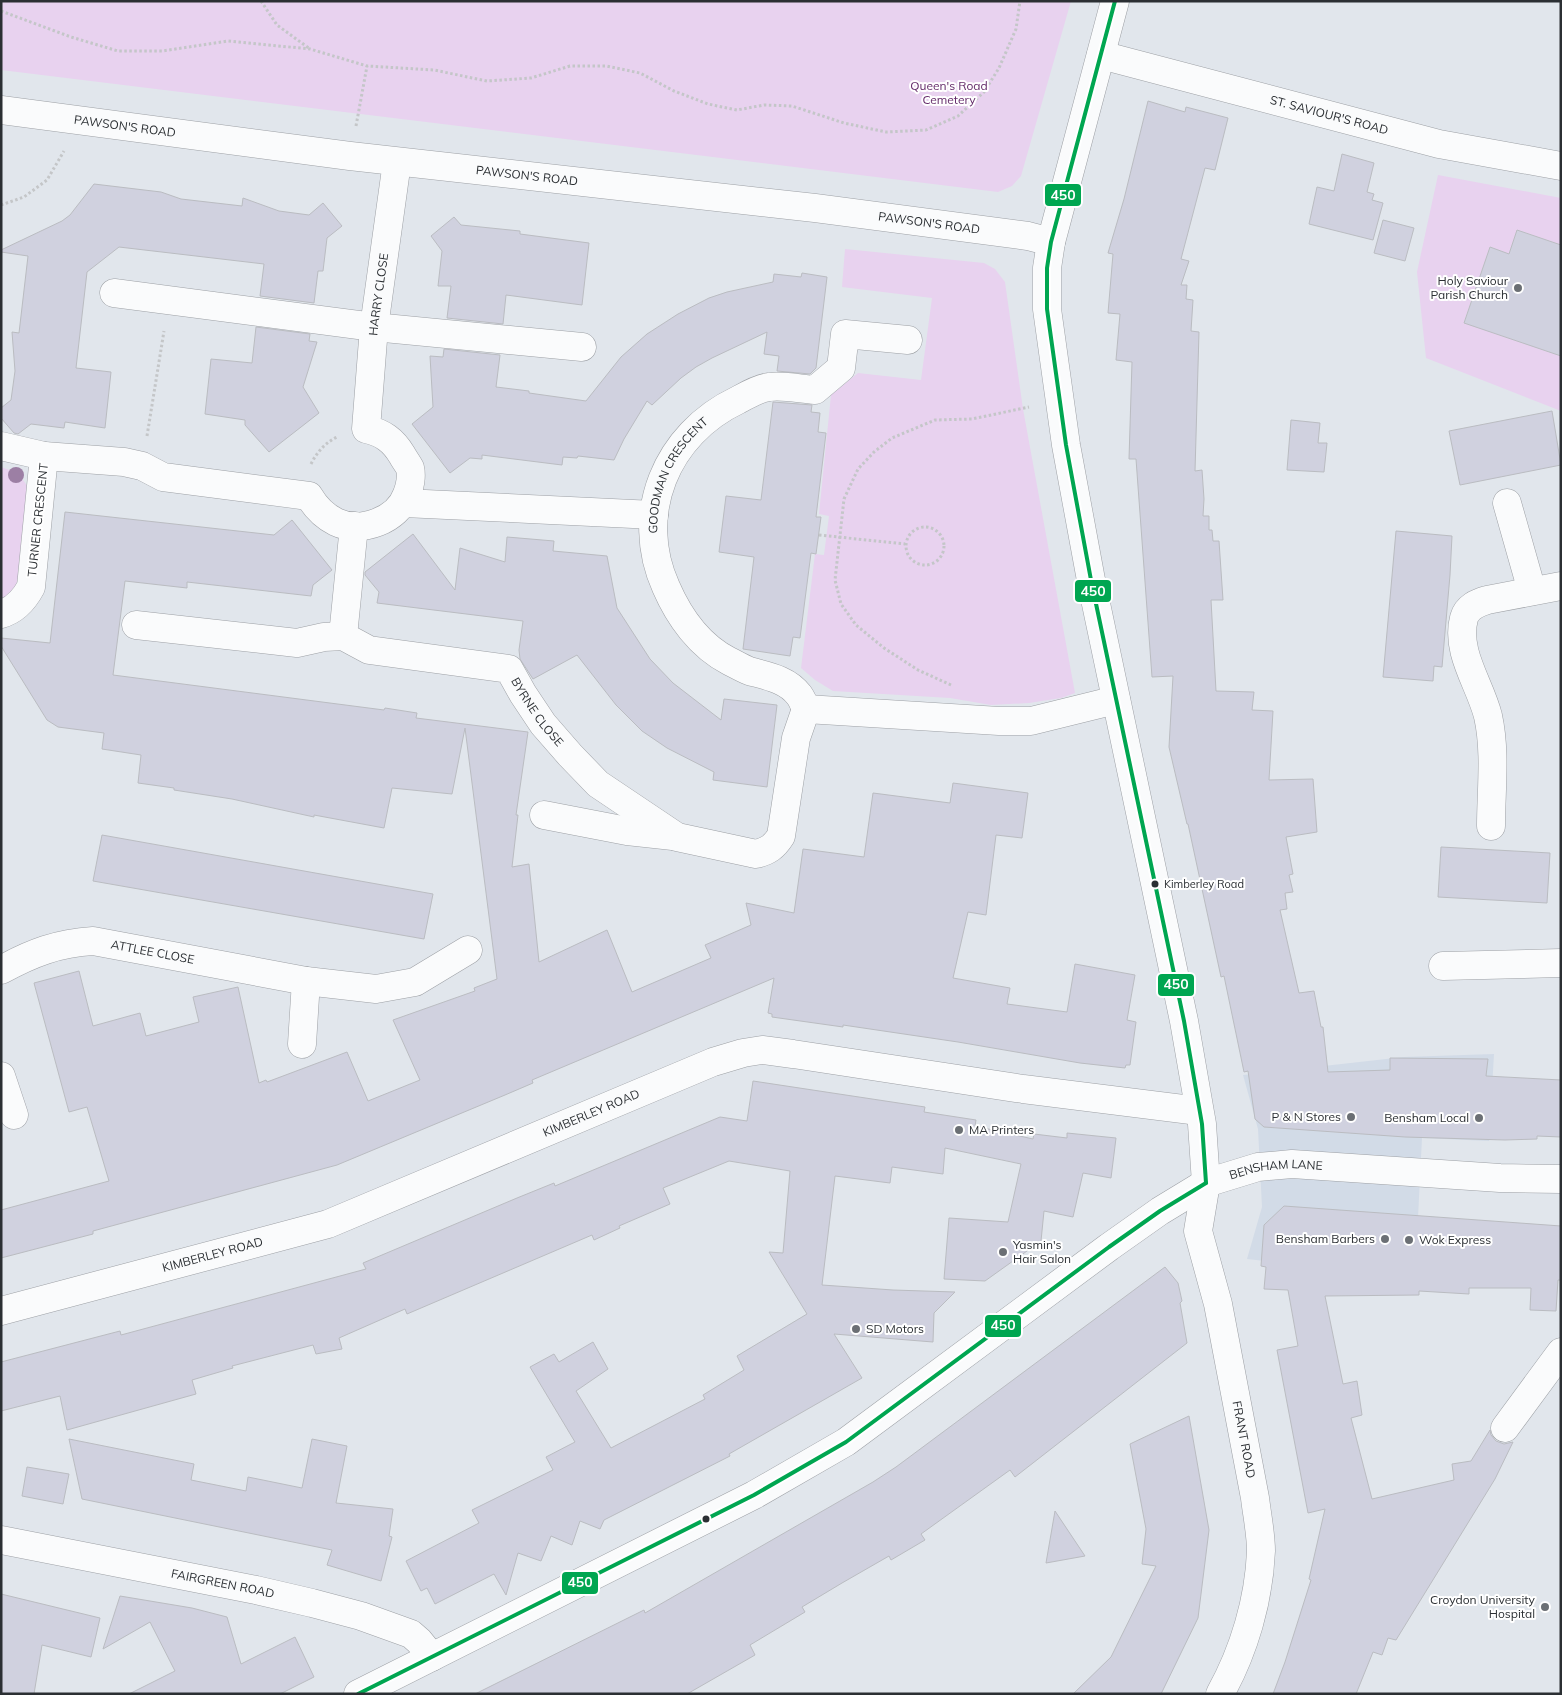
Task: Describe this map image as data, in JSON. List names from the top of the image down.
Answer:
{
  "streets": {
    "street": [
      "ST. SAVIOUR'S ROAD",
      "PAWSON'S ROAD",
      "HARRY CLOSE",
      "GOODMAN CRESCENT",
      "TURNER CRESCENT",
      "BYRNE CLOSE",
      "ATTLEE CLOSE",
      "KIMBERLEY ROAD",
      "BENSHAM LANE",
      "FRANT ROAD",
      "FAIRGREEN ROAD"
    ]
  },
  "crossings": [
    ["ST. SAVIOUR'S ROAD", "FRANT ROAD"],
    ["PAWSON'S ROAD", "HARRY CLOSE"],
    ["PAWSON'S ROAD", "FRANT ROAD"],
    ["GOODMAN CRESCENT", "BYRNE CLOSE"],
    ["KIMBERLEY ROAD", "FRANT ROAD"],
    ["BENSHAM LANE", "FRANT ROAD"],
    ["BENSHAM LANE", "FAIRGREEN ROAD"]
  ],
  "parks": ["Queen's Road Cemetery"],
  "places": [
    "Holy Saviour Parish Church",
    "Kimberley Road",
    "P & N Stores",
    "Bensham Local",
    "MA Printers",
    "Bensham Barbers",
    "Wok Express",
    "Yasmin's Hair Salon",
    "SD Motors",
    "Croydon University Hospital"
  ],
  "lines": ["transit line 450"]
}
